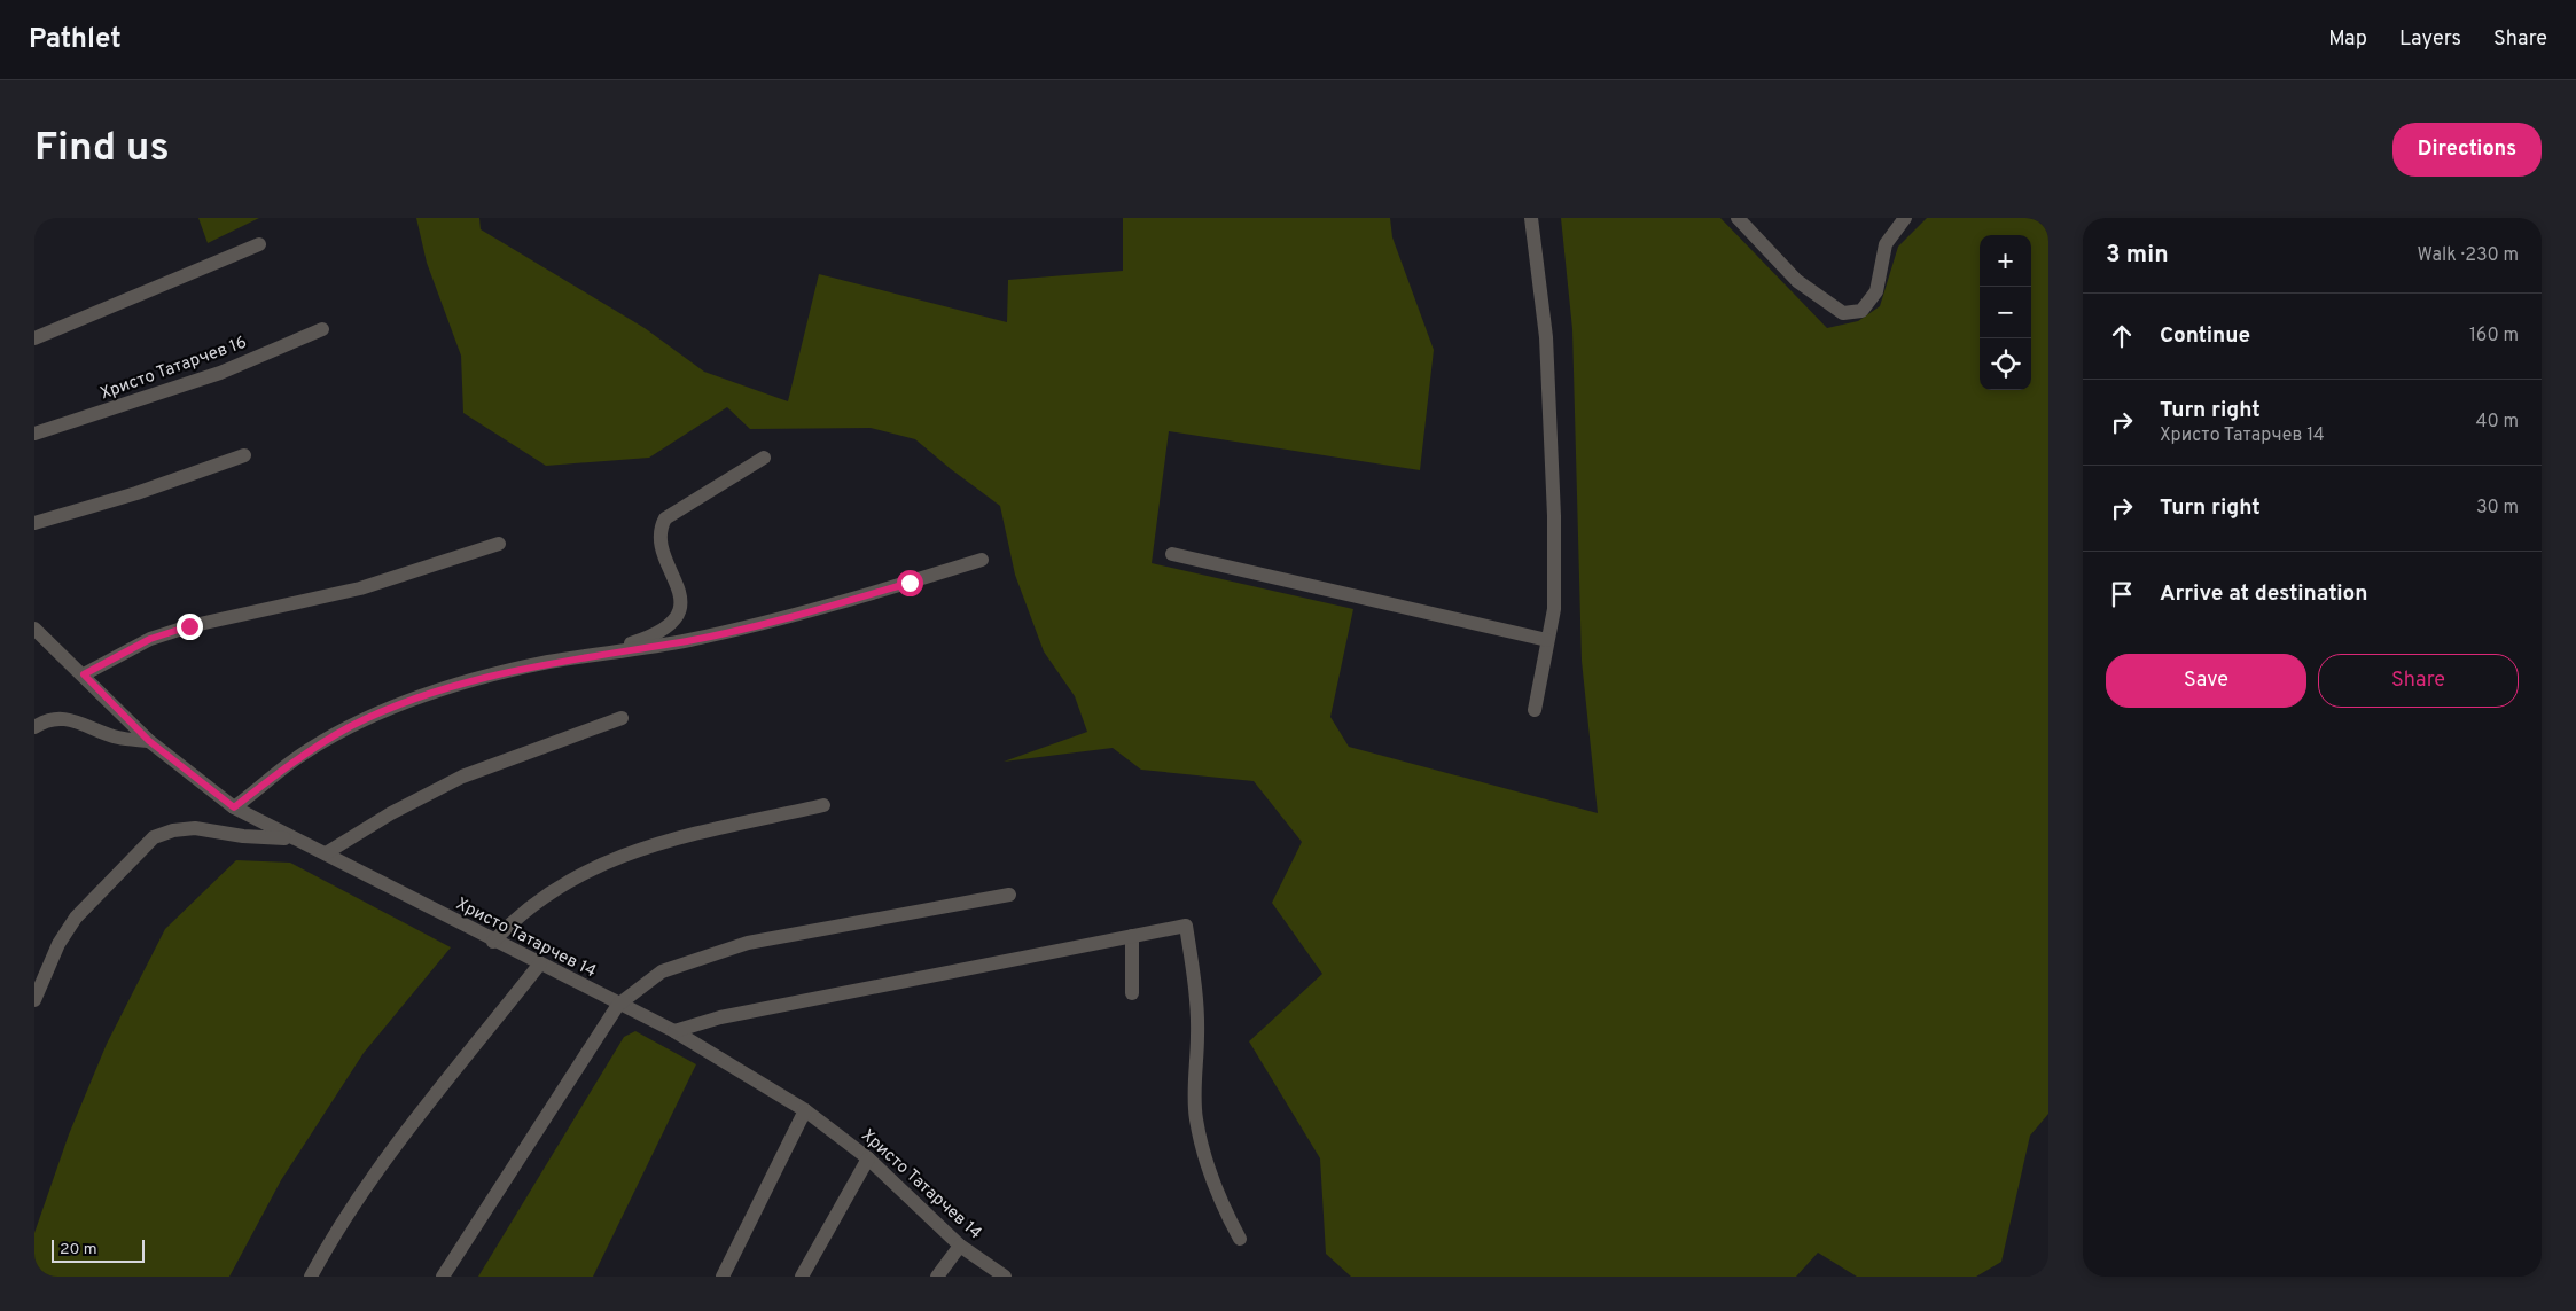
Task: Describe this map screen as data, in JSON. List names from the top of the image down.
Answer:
{
  "streets": {
    "street": ["Христо Татарчев 16", "Христо Татарчев 14"]
  },
  "scale_bar": "20 m",
  "page": {
    "header": "Pathlet",
    "nav": ["Map", "Layers", "Share"],
    "buttons": [
      "Directions",
      ["Save", "Share"]
    ],
    "title": "Find us",
    "heading": ["3 min", "Walk · 230 m"],
    "map_buttons": ["+", "−"],
    "list": [
      ["Continue", "160 m"],
      ["Turn right", "Христо Татарчев 14", "40 m"],
      ["Turn right", "30 m"],
      "Arrive at destination"
    ],
    "scale": "20 m"
  }
}
